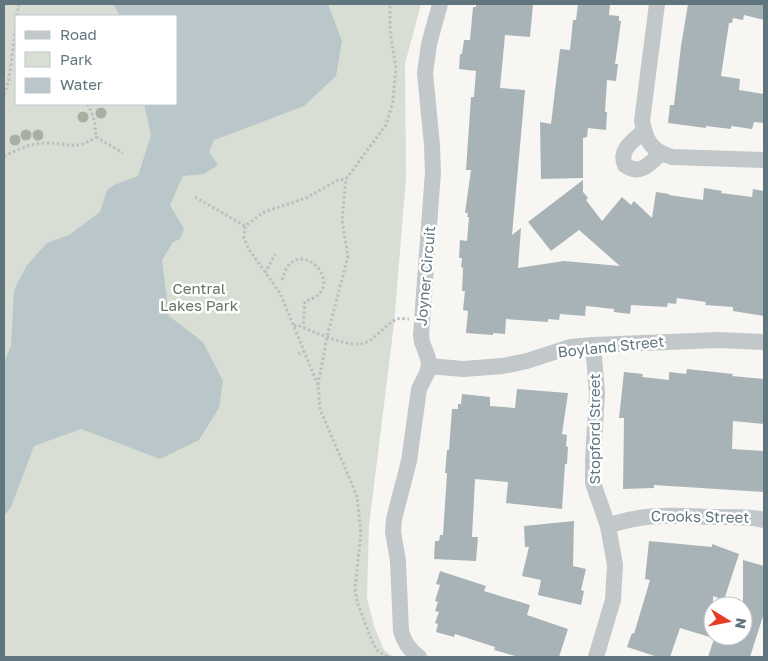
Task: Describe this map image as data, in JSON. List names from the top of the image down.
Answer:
{
  "streets": {
    "street": [
      "Joyner Circuit",
      "Boyland Street",
      "Stopford Street",
      "Crooks Street"
    ]
  },
  "crossings": [
    ["Joyner Circuit", "Boyland Street"],
    ["Boyland Street", "Stopford Street"],
    ["Stopford Street", "Crooks Street"]
  ],
  "parks": ["Central Lakes Park"],
  "legend": ["Road", "Park", "Water"],
  "north": "right"
}
